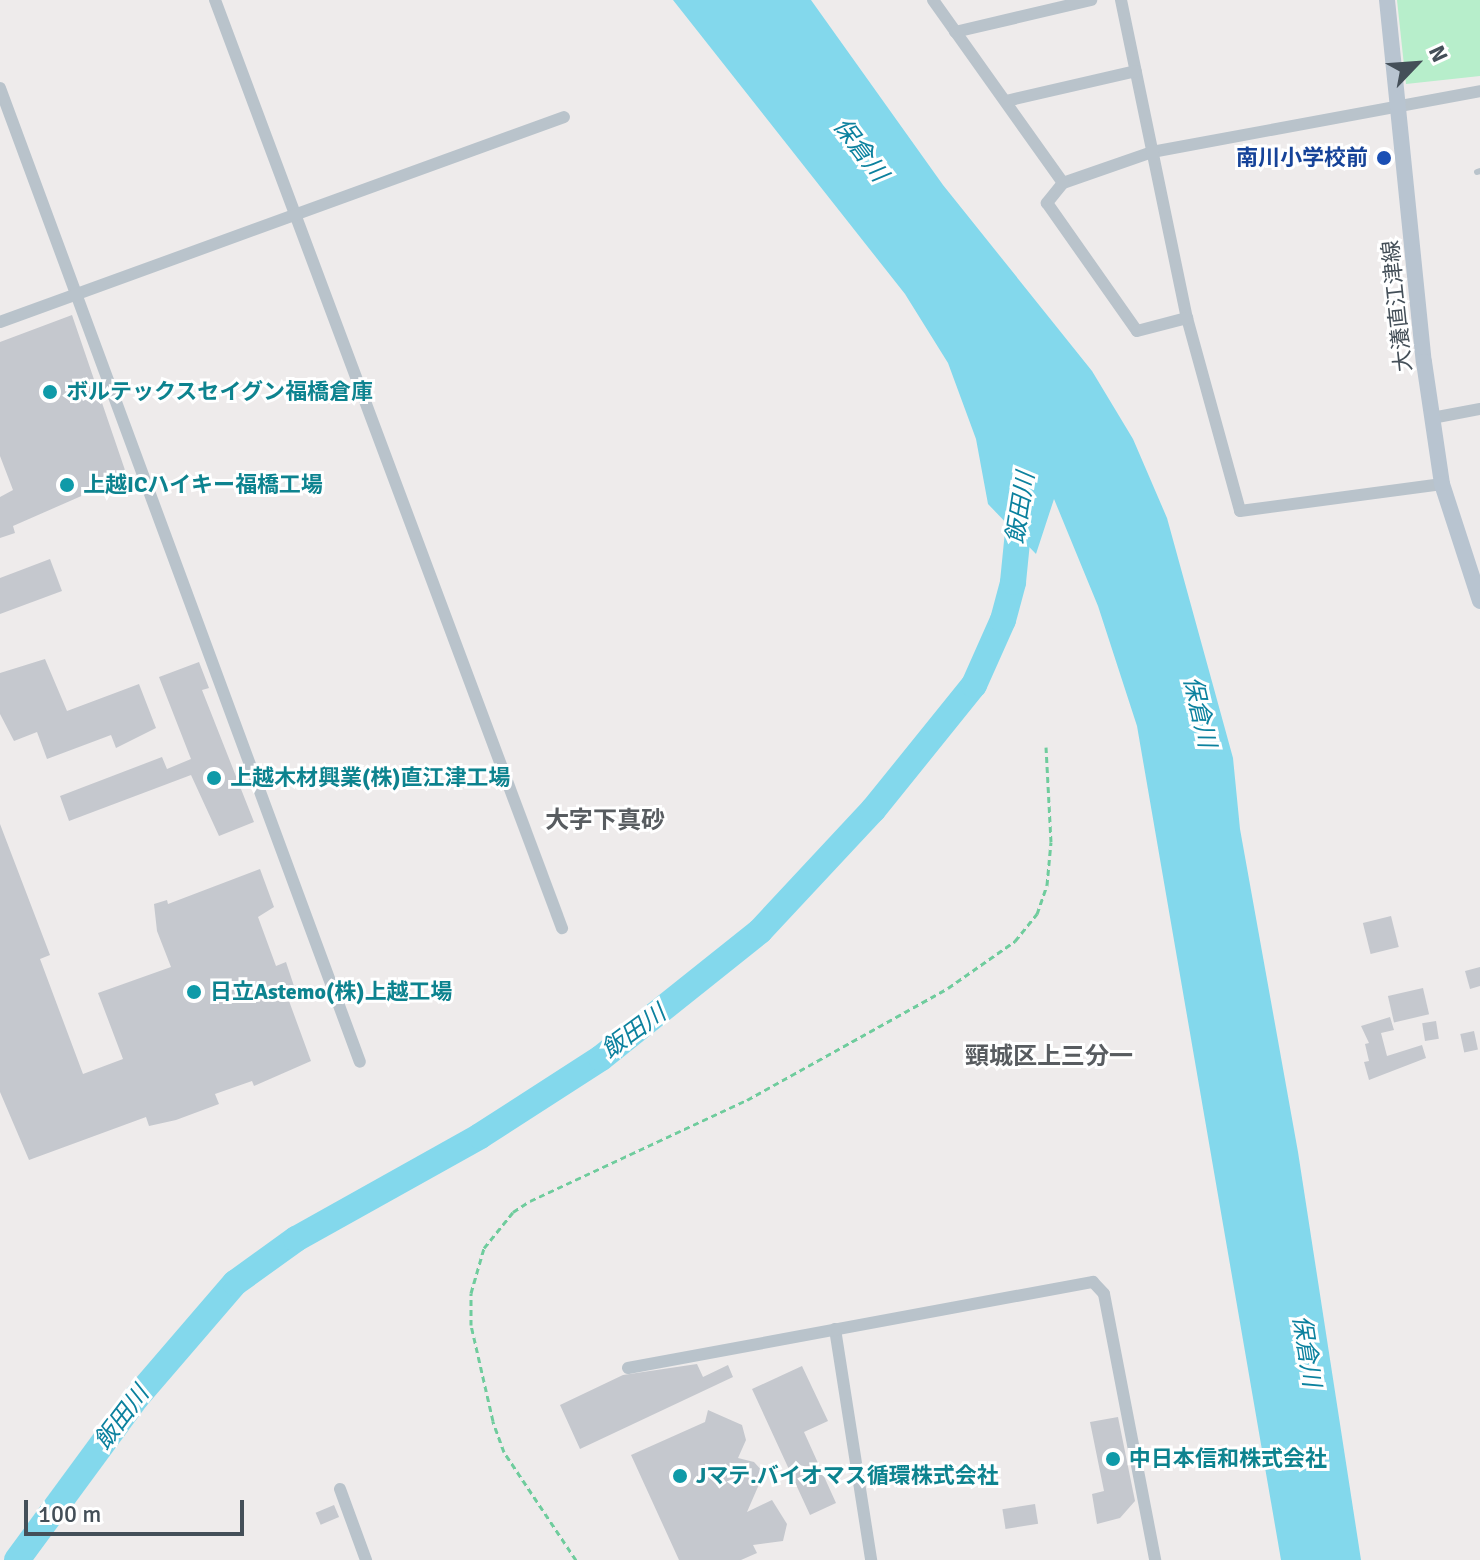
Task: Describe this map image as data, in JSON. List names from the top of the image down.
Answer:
{
  "streets": {
    "main road": ["大瀁直江津線"]
  },
  "districts": ["大字下真砂", "頸城区上三分一"],
  "water": ["保倉川", "飯田川"],
  "places": [
    "南川小学校前",
    "ボルテックスセイグン福橋倉庫",
    "上越ICハイキー福橋工場",
    "上越木材興業(株)直江津工場",
    "日立Astemo(株)上越工場",
    "中日本信和株式会社",
    "Jマテ.バイオマス循環株式会社"
  ],
  "scale_bar": "100 m",
  "north": "top right"
}
